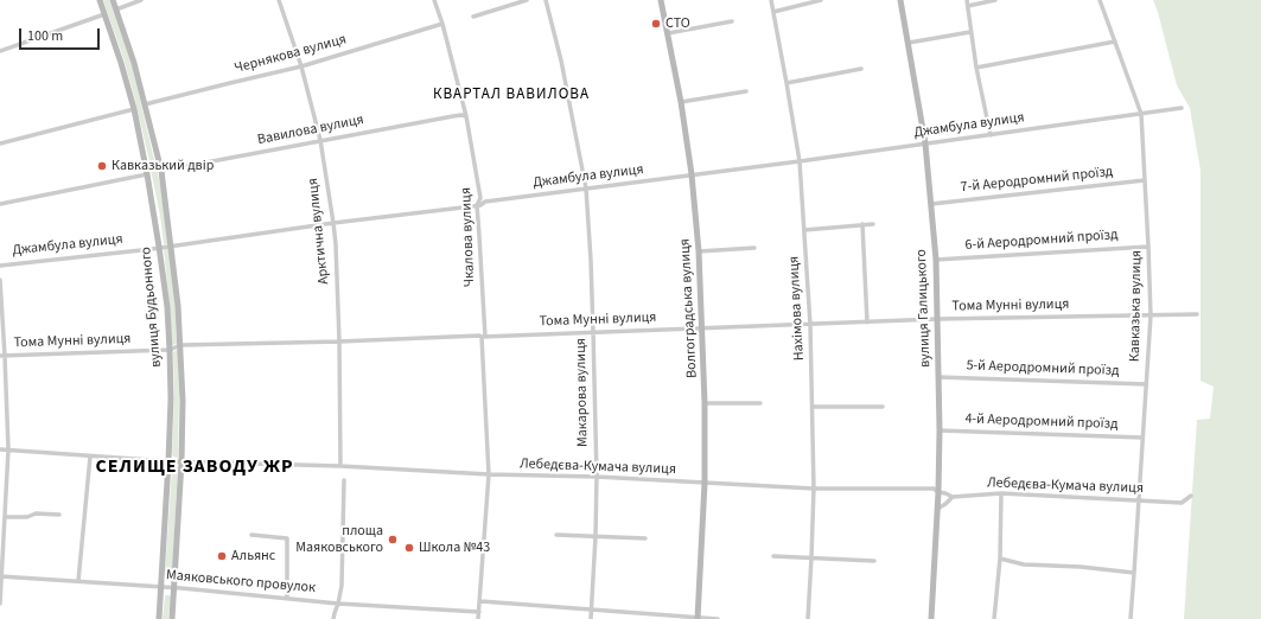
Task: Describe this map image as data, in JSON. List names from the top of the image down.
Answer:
{
  "streets": {
    "main road": ["вулиця Будьонного", "Волгоградська вулиця", "вулиця Галицького"],
    "street": [
      "Чернякова вулиця",
      "Джамбула вулиця",
      "Вавилова вулиця",
      "7-й Аеродромний проїзд",
      "Арктична вулиця",
      "Чкалова вулиця",
      "6-й Аеродромний проїзд",
      "Тома Мунні вулиця",
      "Кавказька вулиця",
      "Нахімова вулиця",
      "5-й Аеродромний проїзд",
      "Макарова вулиця",
      "4-й Аеродромний проїзд",
      "Лебедєва-Кумача вулиця",
      "Маяковського провулок"
    ]
  },
  "crossings": [
    ["Чернякова вулиця", "Арктична вулиця"],
    ["Чернякова вулиця", "Чкалова вулиця"],
    ["Чернякова вулиця", "вулиця Будьонного"],
    ["Джамбула вулиця", "Арктична вулиця"],
    ["Джамбула вулиця", "Чкалова вулиця"],
    ["Джамбула вулиця", "Кавказька вулиця"],
    ["Джамбула вулиця", "вулиця Будьонного"],
    ["Джамбула вулиця", "Волгоградська вулиця"],
    ["Джамбула вулиця", "Нахімова вулиця"],
    ["Джамбула вулиця", "вулиця Галицького"],
    ["Джамбула вулиця", "Макарова вулиця"],
    ["Вавилова вулиця", "Арктична вулиця"],
    ["Вавилова вулиця", "Чкалова вулиця"],
    ["Вавилова вулиця", "вулиця Будьонного"],
    ["7-й Аеродромний проїзд", "Кавказька вулиця"],
    ["7-й Аеродромний проїзд", "вулиця Галицького"],
    ["Арктична вулиця", "Тома Мунні вулиця"],
    ["Арктична вулиця", "Лебедєва-Кумача вулиця"],
    ["Чкалова вулиця", "Тома Мунні вулиця"],
    ["Чкалова вулиця", "Лебедєва-Кумача вулиця"],
    ["Чкалова вулиця", "Маяковського провулок"],
    ["6-й Аеродромний проїзд", "Кавказька вулиця"],
    ["6-й Аеродромний проїзд", "вулиця Галицького"],
    ["Тома Мунні вулиця", "Кавказька вулиця"],
    ["Тома Мунні вулиця", "вулиця Будьонного"],
    ["Тома Мунні вулиця", "Волгоградська вулиця"],
    ["Тома Мунні вулиця", "Нахімова вулиця"],
    ["Тома Мунні вулиця", "вулиця Галицького"],
    ["Тома Мунні вулиця", "Макарова вулиця"],
    ["Кавказька вулиця", "5-й Аеродромний проїзд"],
    ["Кавказька вулиця", "4-й Аеродромний проїзд"],
    ["Кавказька вулиця", "Лебедєва-Кумача вулиця"],
    ["вулиця Будьонного", "Лебедєва-Кумача вулиця"],
    ["вулиця Будьонного", "Маяковського провулок"],
    ["Волгоградська вулиця", "Лебедєва-Кумача вулиця"],
    ["Нахімова вулиця", "Лебедєва-Кумача вулиця"],
    ["вулиця Галицького", "5-й Аеродромний проїзд"],
    ["вулиця Галицького", "4-й Аеродромний проїзд"],
    ["вулиця Галицького", "Лебедєва-Кумача вулиця"],
    ["Макарова вулиця", "Лебедєва-Кумача вулиця"]
  ],
  "districts": ["КВАРТАЛ ВАВИЛОВА", "СЕЛИЩЕ ЗАВОДУ ЖР"],
  "places": [
    "СТО",
    "Кавказький двір",
    "площа Маяковського",
    "Школа №43",
    "Альянс"
  ],
  "scale_bar": "100 m"
}
